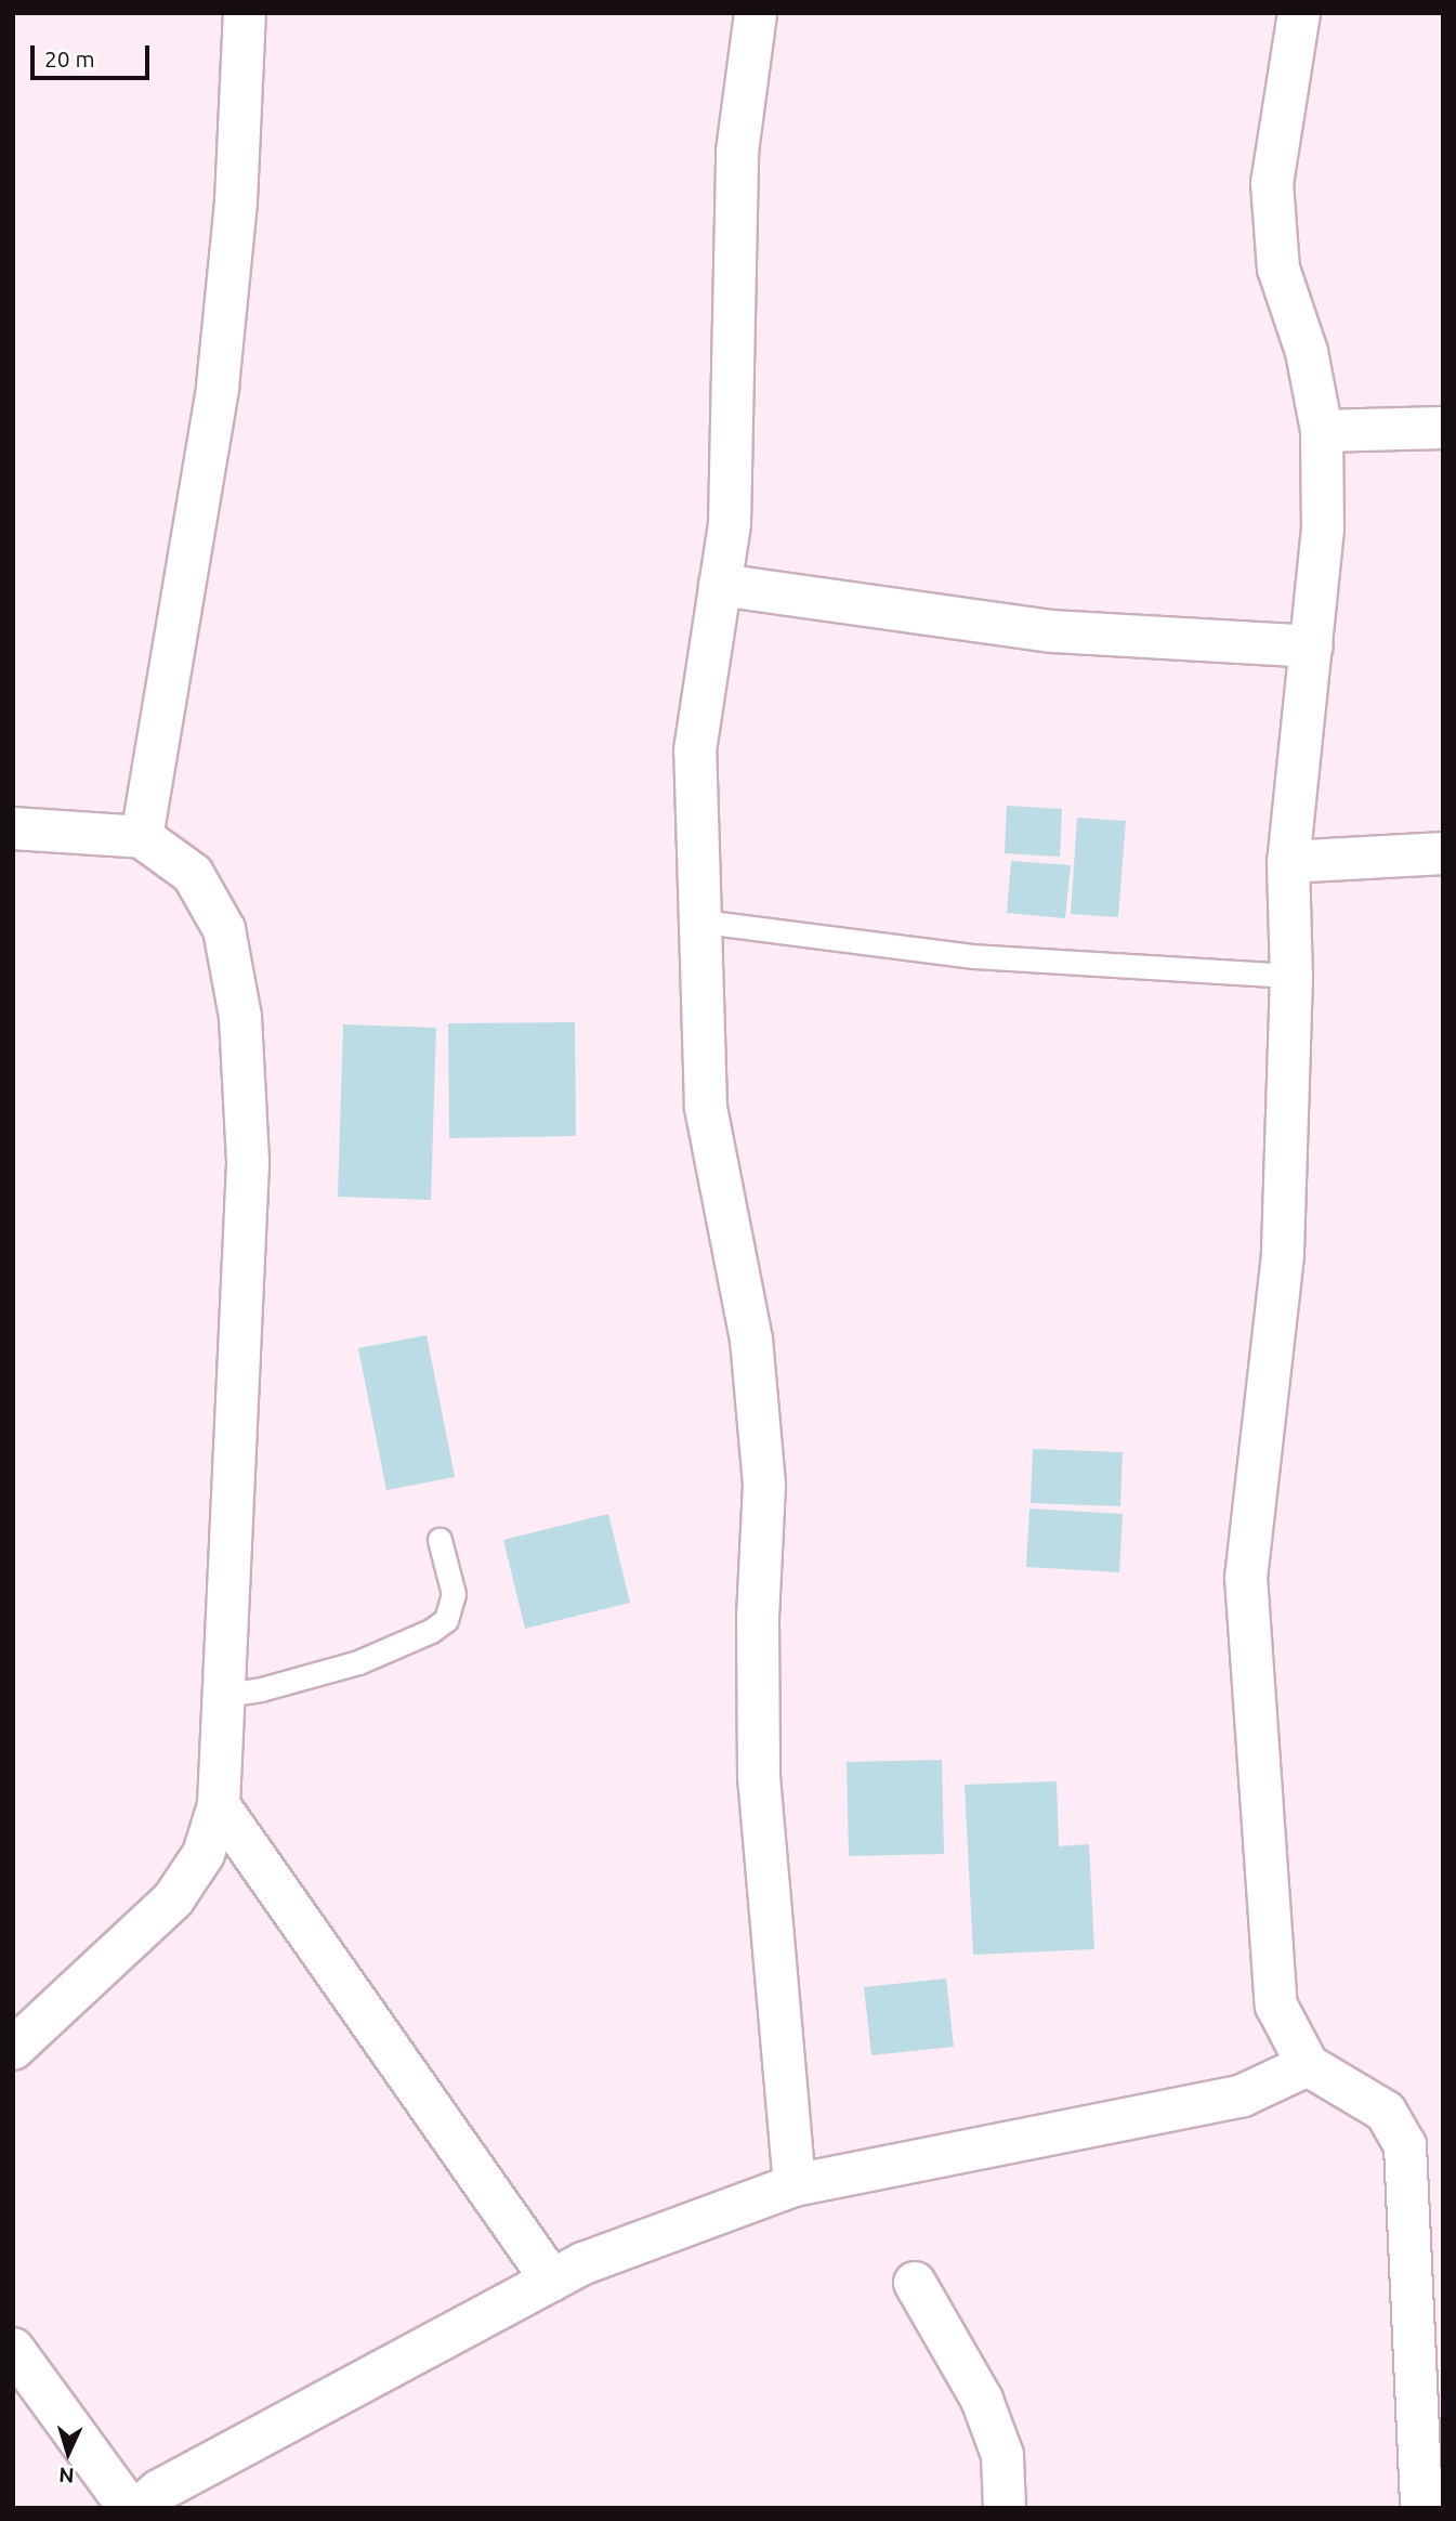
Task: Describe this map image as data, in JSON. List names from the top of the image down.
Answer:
{
  "scale_bar": "20 m",
  "north": "bottom"
}
